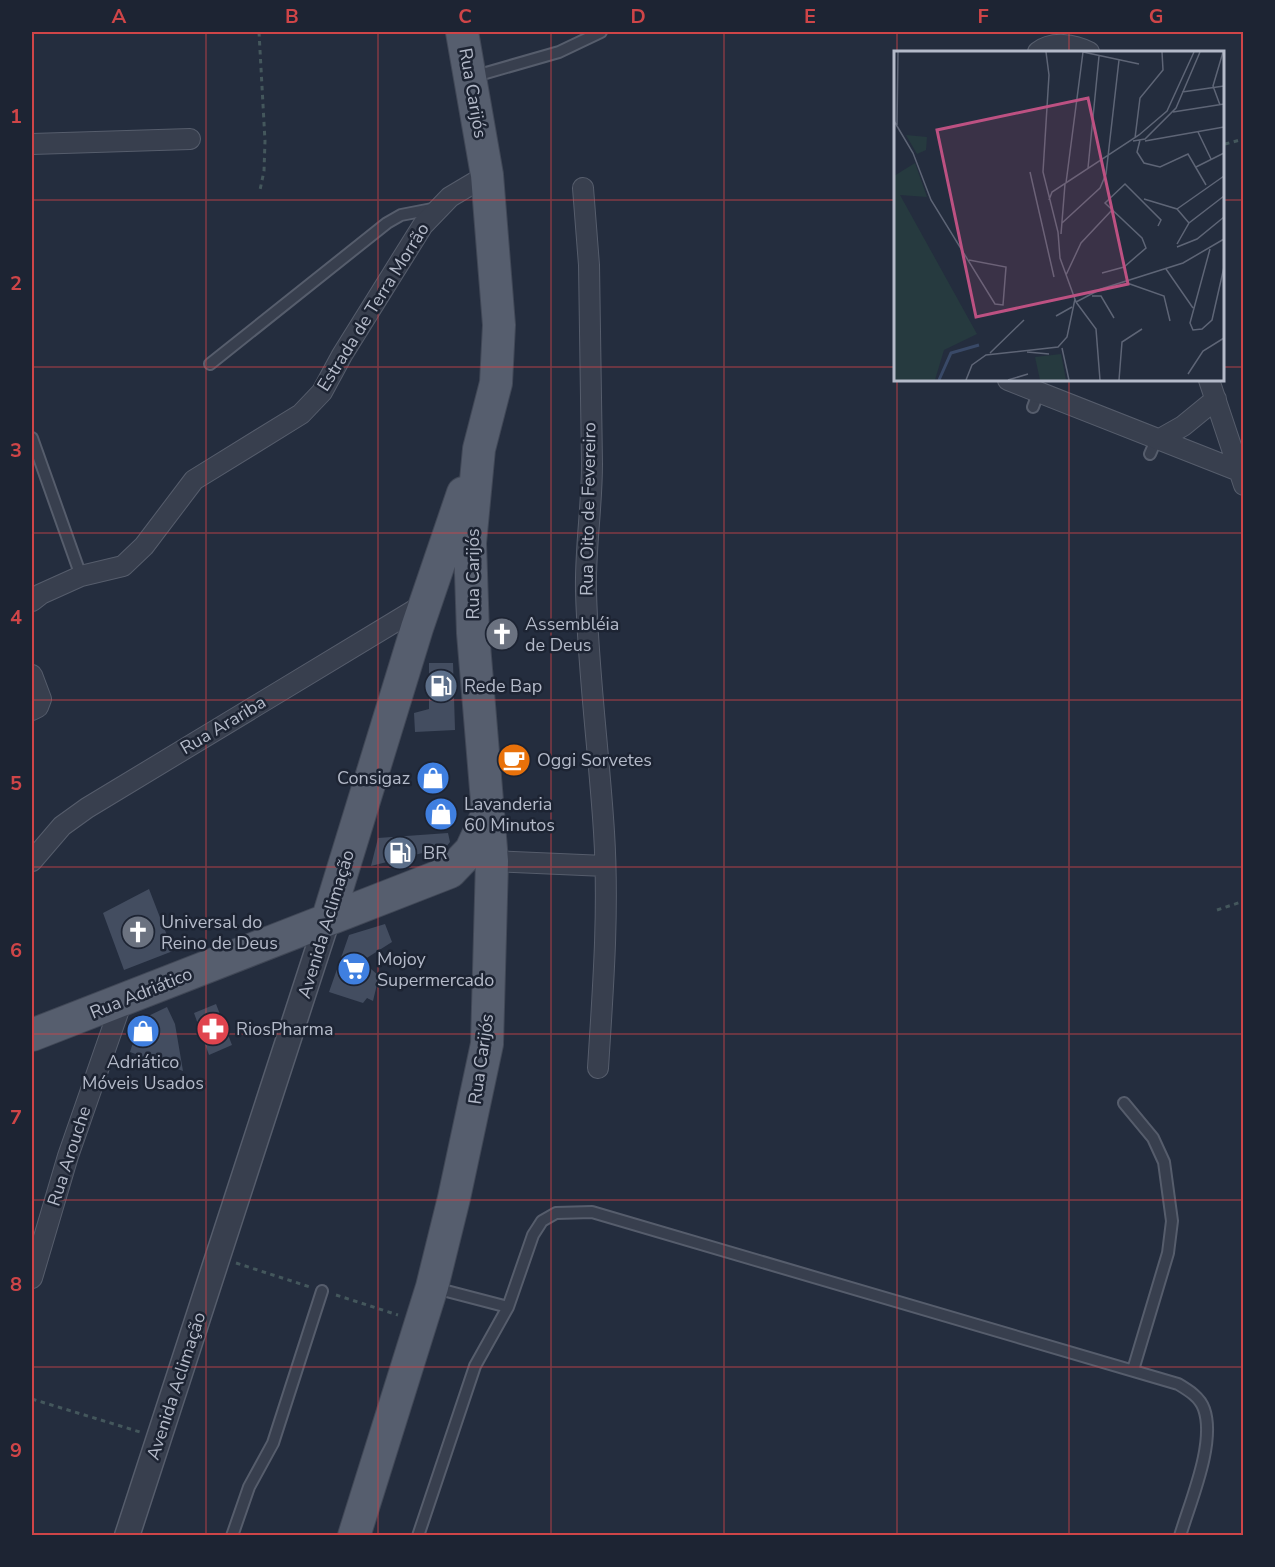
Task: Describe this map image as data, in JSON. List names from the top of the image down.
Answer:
{
  "streets": {
    "main road": ["Rua Carijós", "Avenida Aclimação", "Rua Adriático"],
    "street": [
      "Estrada de Terra Morrão",
      "Rua Oito de Fevereiro",
      "Rua Arariba",
      "Rua Arouche"
    ]
  },
  "crossings": [
    ["Rua Carijós", "Estrada de Terra Morrão"],
    ["Rua Carijós", "Avenida Aclimação"],
    ["Rua Carijós", "Rua Adriático"],
    ["Rua Arariba", "Avenida Aclimação"],
    ["Avenida Aclimação", "Rua Adriático"],
    ["Rua Adriático", "Rua Arouche"]
  ],
  "places": {
    "church": ["Assembléia de Deus", "Universal do Reino de Deus"],
    "fuel station": ["Rede Bap", "BR"],
    "cafe": ["Oggi Sorvetes"],
    "shop": ["Consigaz", "Lavanderia 60 Minutos", "Adriático Móveis Usados"],
    "supermarket": ["Mojoy Supermercado"],
    "pharmacy": ["RiosPharma"]
  },
  "grid": {
    "columns": [
      "A",
      "B",
      "C",
      "D",
      "E",
      "F",
      "G"
    ],
    "rows": [
      "1",
      "2",
      "3",
      "4",
      "5",
      "6",
      "7",
      "8",
      "9"
    ]
  }
}
